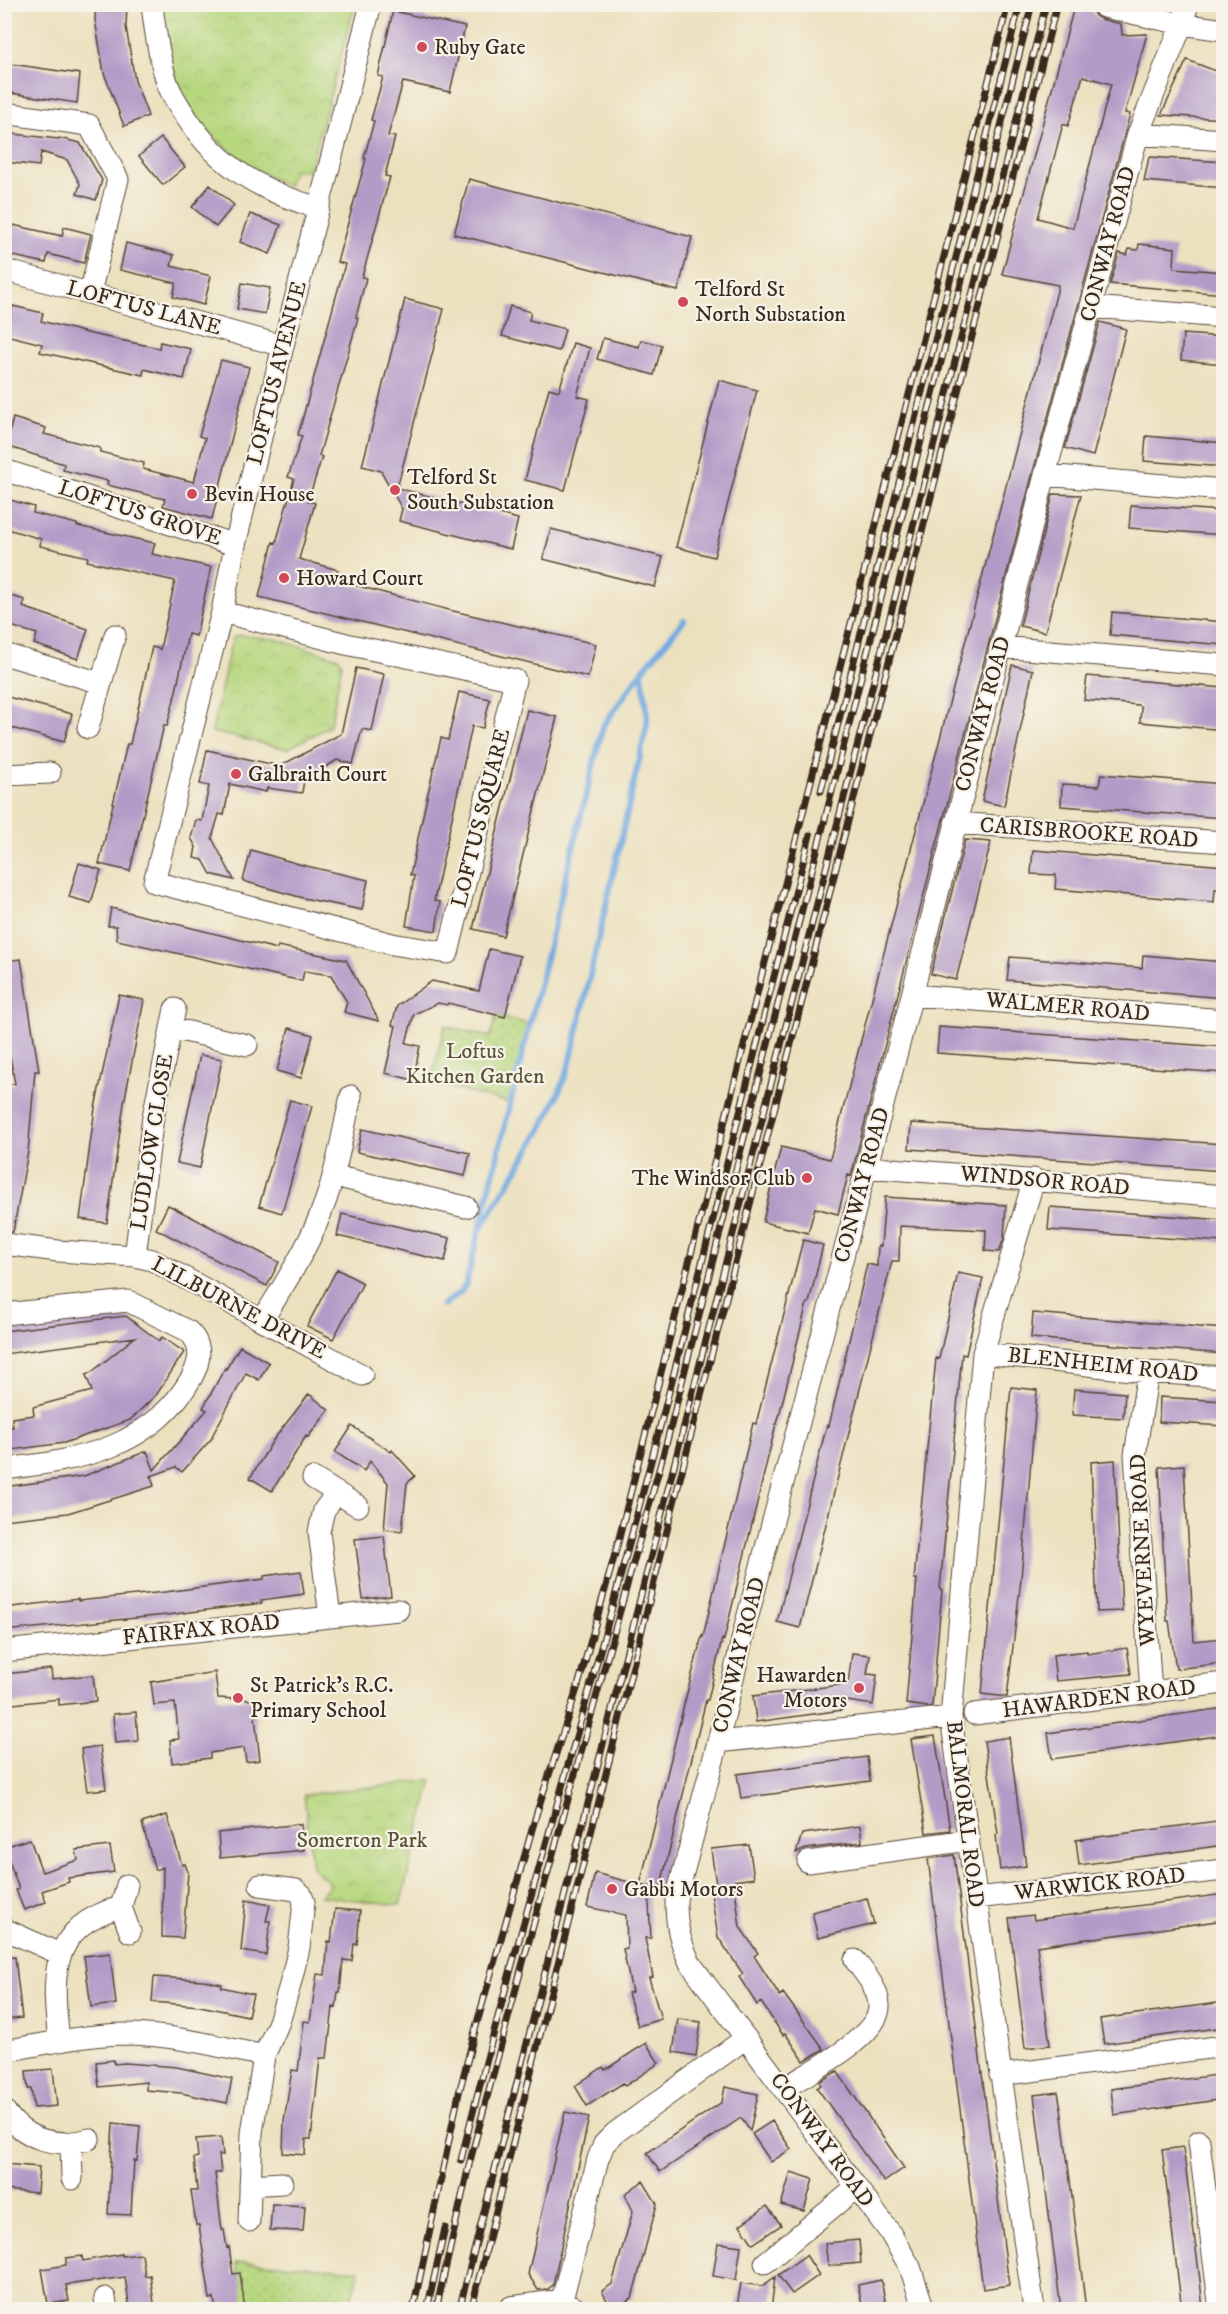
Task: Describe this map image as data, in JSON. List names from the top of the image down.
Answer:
{
  "streets": {
    "street": [
      "CONWAY ROAD",
      "LOFTUS LANE",
      "LOFTUS AVENUE",
      "LOFTUS GROVE",
      "LOFTUS SQUARE",
      "CARISBROOKE ROAD",
      "WALMER ROAD",
      "LUDLOW CLOSE",
      "WINDSOR ROAD",
      "LILBURNE DRIVE",
      "BLENHEIM ROAD",
      "WYEVERNE ROAD",
      "FAIRFAX ROAD",
      "HAWARDEN ROAD",
      "BALMORAL ROAD",
      "WARWICK ROAD"
    ]
  },
  "crossings": [
    ["CONWAY ROAD", "CARISBROOKE ROAD"],
    ["CONWAY ROAD", "WALMER ROAD"],
    ["CONWAY ROAD", "WINDSOR ROAD"],
    ["LOFTUS LANE", "LOFTUS AVENUE"],
    ["LOFTUS AVENUE", "LOFTUS GROVE"],
    ["LOFTUS AVENUE", "LOFTUS SQUARE"],
    ["LUDLOW CLOSE", "LILBURNE DRIVE"],
    ["WINDSOR ROAD", "BALMORAL ROAD"],
    ["BLENHEIM ROAD", "WYEVERNE ROAD"],
    ["BLENHEIM ROAD", "BALMORAL ROAD"],
    ["WYEVERNE ROAD", "HAWARDEN ROAD"],
    ["BALMORAL ROAD", "WARWICK ROAD"]
  ],
  "parks": ["Loftus Kitchen Garden", "Somerton Park"],
  "places": [
    "Ruby Gate",
    "Telford St North Substation",
    "Telford St South Substation",
    "Bevin House",
    "Howard Court",
    "Galbraith Court",
    "The Windsor Club",
    "Hawarden Motors",
    "St Patrick's R.C. Primary School",
    "Gabbi Motors"
  ]
}
